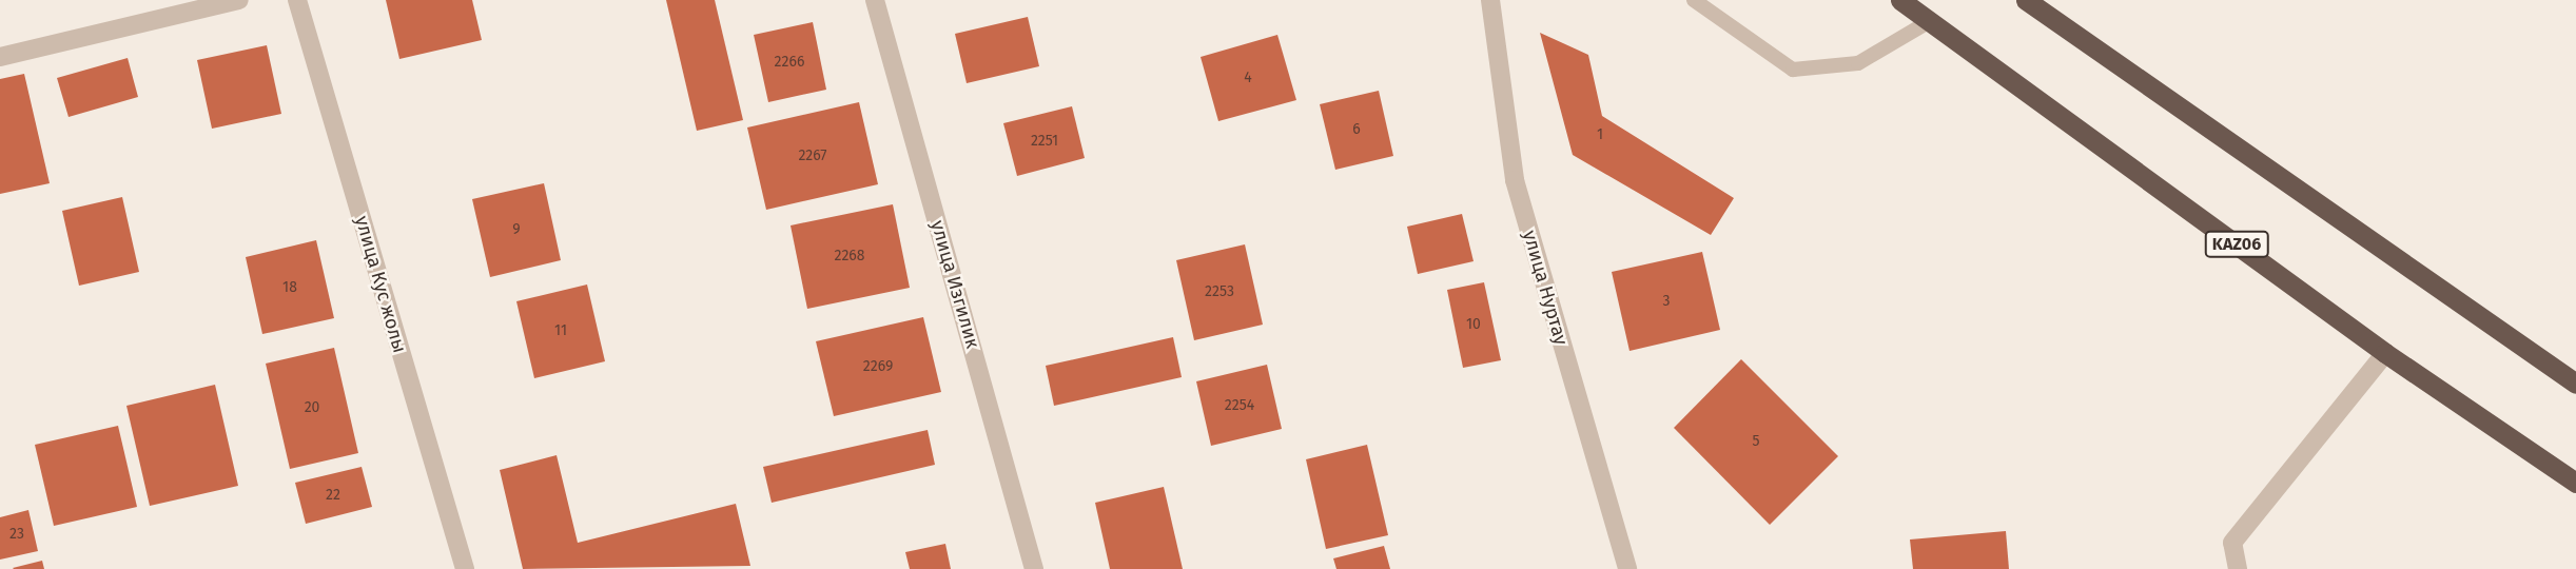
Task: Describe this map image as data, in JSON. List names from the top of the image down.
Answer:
{
  "streets": {
    "highway": ["KАZ06"],
    "street": ["улица Кус жолы", "улица Изгилик", "улица Нуртау"]
  },
  "house_numbers": [
    "2266",
    "4",
    "6",
    "1",
    "2251",
    "2267",
    "9",
    "2268",
    "18",
    "2253",
    "3",
    "10",
    "11",
    "2269",
    "2254",
    "20",
    "5",
    "22",
    "23"
  ]
}
